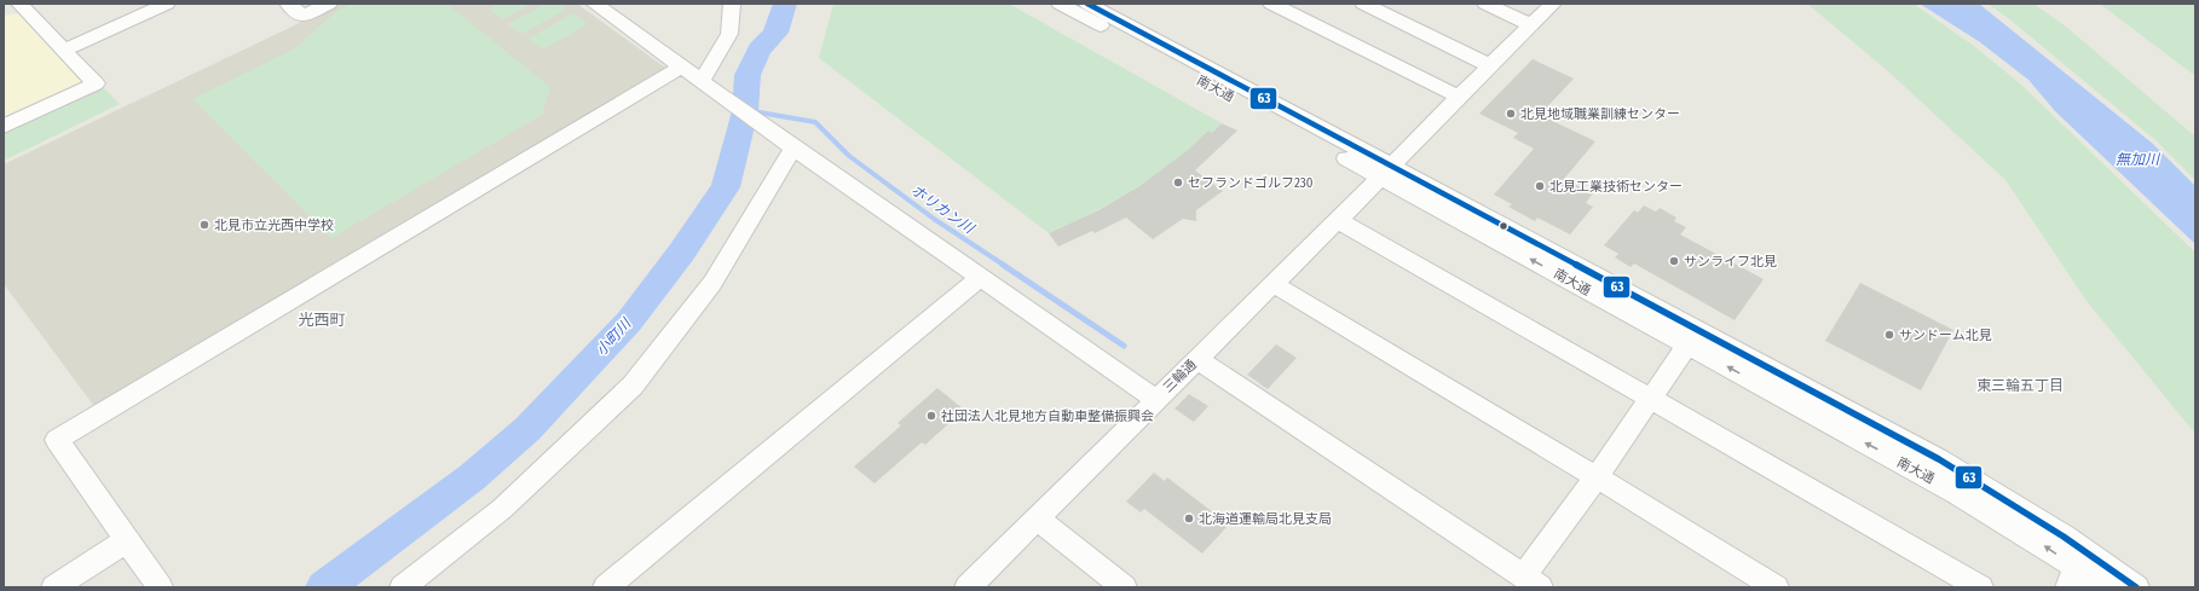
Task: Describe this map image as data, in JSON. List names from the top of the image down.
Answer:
{
  "streets": {
    "street": ["南大通", "三輪通"]
  },
  "crossings": [
    ["南大通", "三輪通"]
  ],
  "districts": ["光西町", "東三輪五丁目"],
  "water": ["無加川", "ホリカン川", "小町川"],
  "places": [
    "北見地域職業訓練センター",
    "セフランドゴルフ230",
    "北見工業技術センター",
    "北見市立光西中学校",
    "サンライフ北見",
    "サンドーム北見",
    "社団法人北見地方自動車整備振興会",
    "北海道運輸局北見支局"
  ],
  "lines": ["transit line 63"]
}
